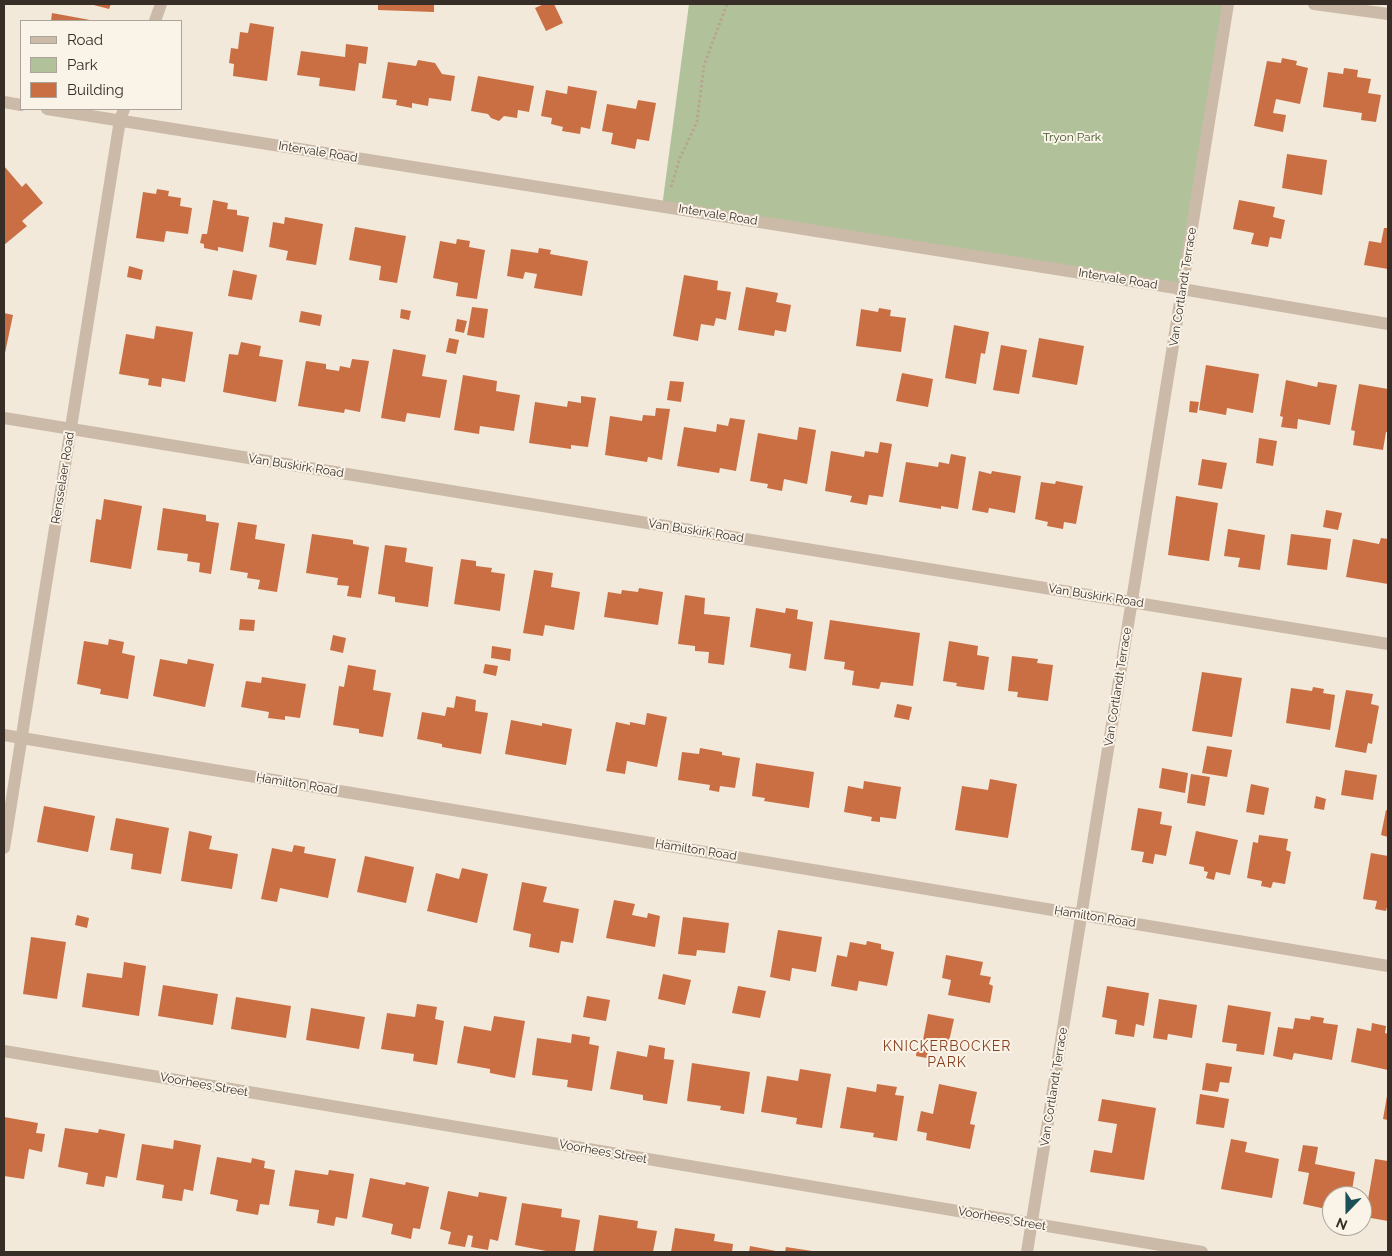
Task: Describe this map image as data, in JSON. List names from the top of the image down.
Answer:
{
  "streets": {
    "street": [
      "Intervale Road",
      "Van Cortlandt Terrace",
      "Van Buskirk Road",
      "Rensselaer Road",
      "Hamilton Road",
      "Voorhees Street"
    ]
  },
  "crossings": [
    ["Intervale Road", "Van Cortlandt Terrace"],
    ["Intervale Road", "Rensselaer Road"],
    ["Van Cortlandt Terrace", "Van Buskirk Road"],
    ["Van Cortlandt Terrace", "Hamilton Road"],
    ["Van Cortlandt Terrace", "Voorhees Street"],
    ["Van Buskirk Road", "Rensselaer Road"],
    ["Rensselaer Road", "Hamilton Road"]
  ],
  "districts": ["KNICKERBOCKER PARK"],
  "parks": ["Tryon Park"],
  "legend": ["Road", "Park", "Building"],
  "north": "bottom"
}
